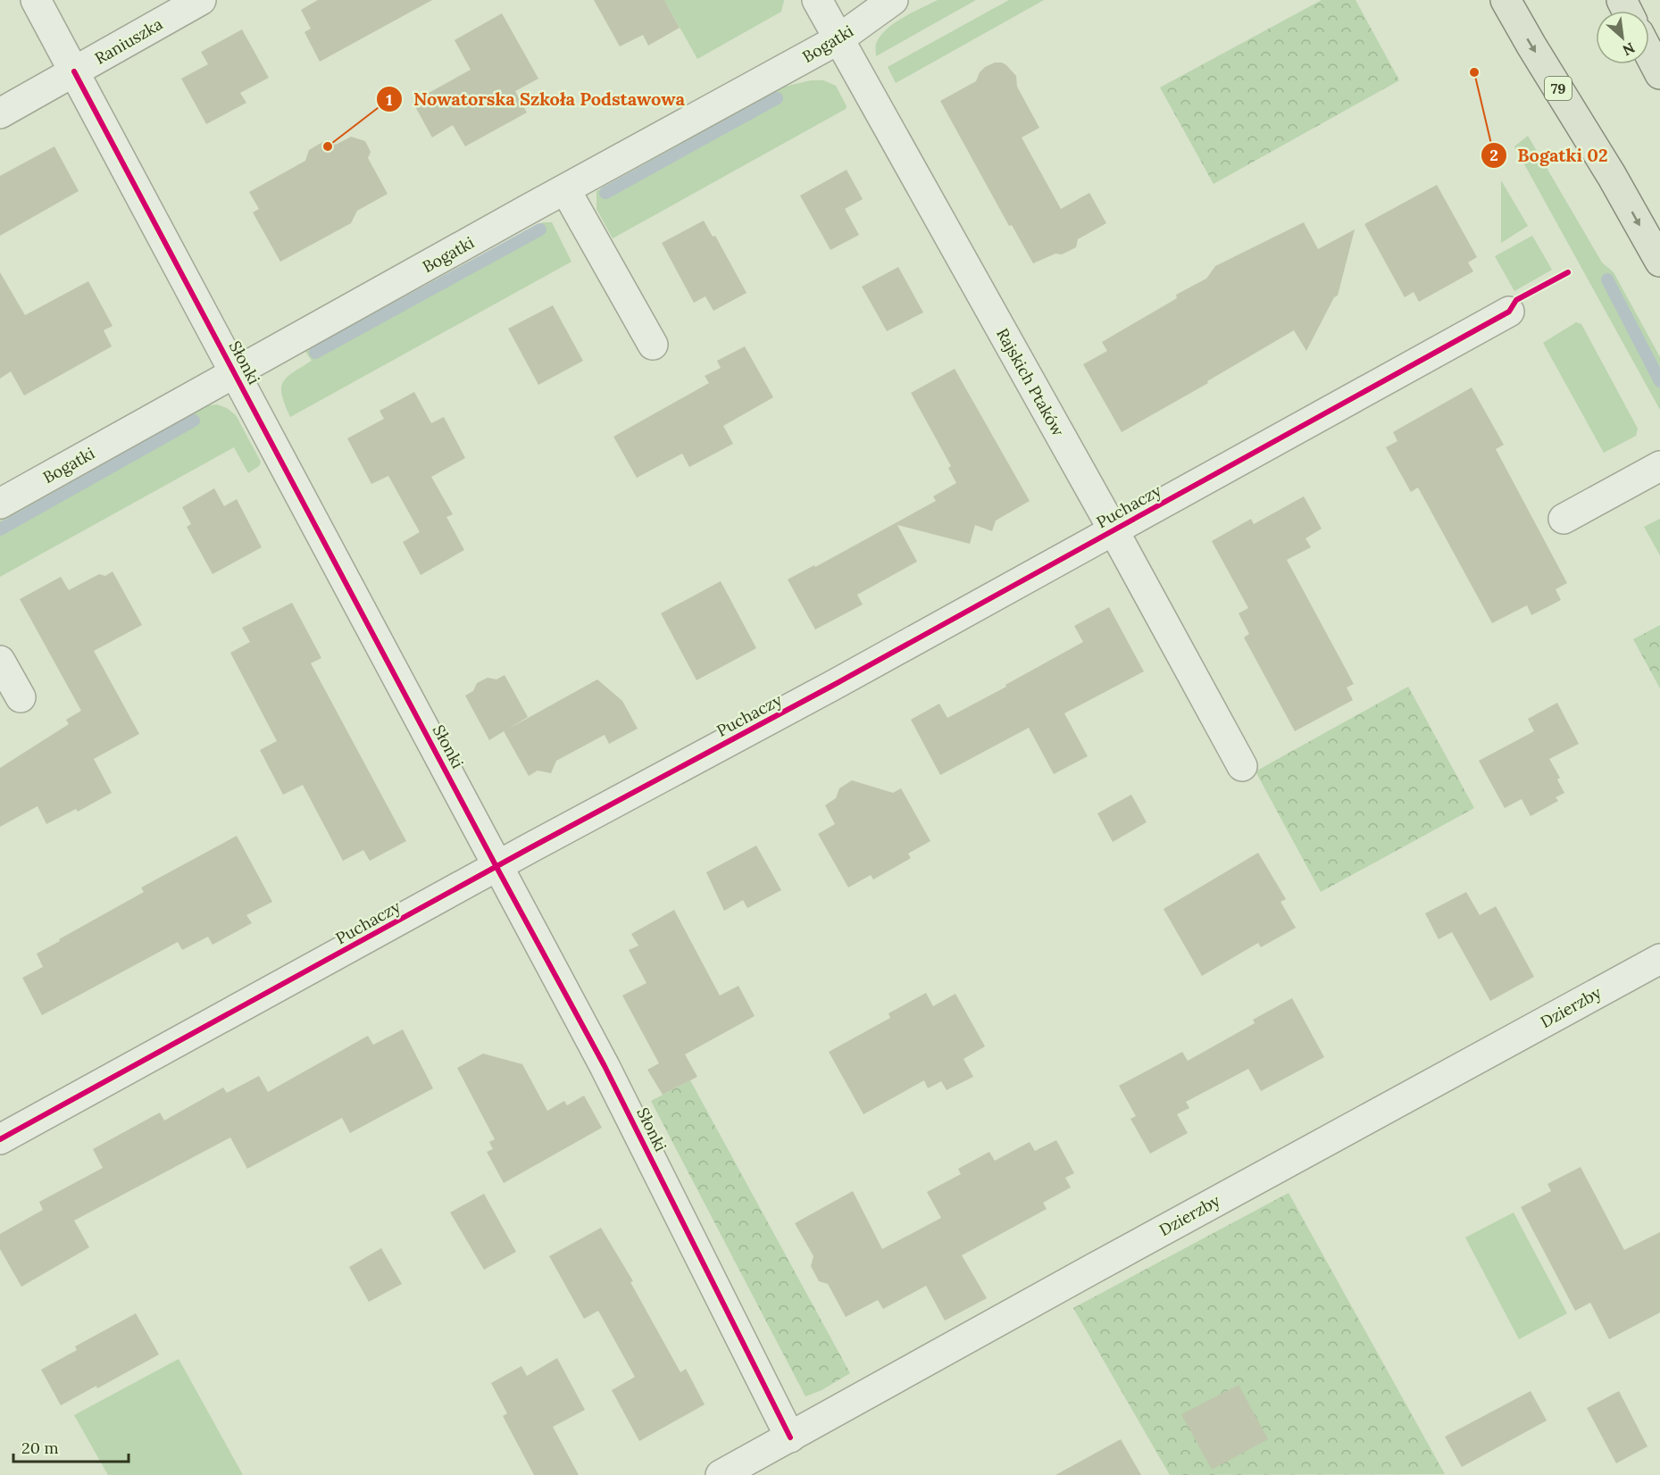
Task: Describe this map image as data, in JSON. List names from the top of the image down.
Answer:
{
  "streets": {
    "main road": ["79"],
    "street": [
      "Raniuszka",
      "Bogatki",
      "Słonki",
      "Rajskich Ptaków",
      "Puchaczy",
      "Dzierzby"
    ]
  },
  "crossings": [
    ["Raniuszka", "Słonki"],
    ["Bogatki", "Słonki"],
    ["Bogatki", "Rajskich Ptaków"],
    ["Słonki", "Puchaczy"],
    ["Słonki", "Dzierzby"],
    ["Rajskich Ptaków", "Puchaczy"]
  ],
  "places": ["Bogatki 02", "Nowatorska Szkoła Podstawowa"],
  "scale_bar": "20 m",
  "north": "bottom right"
}
